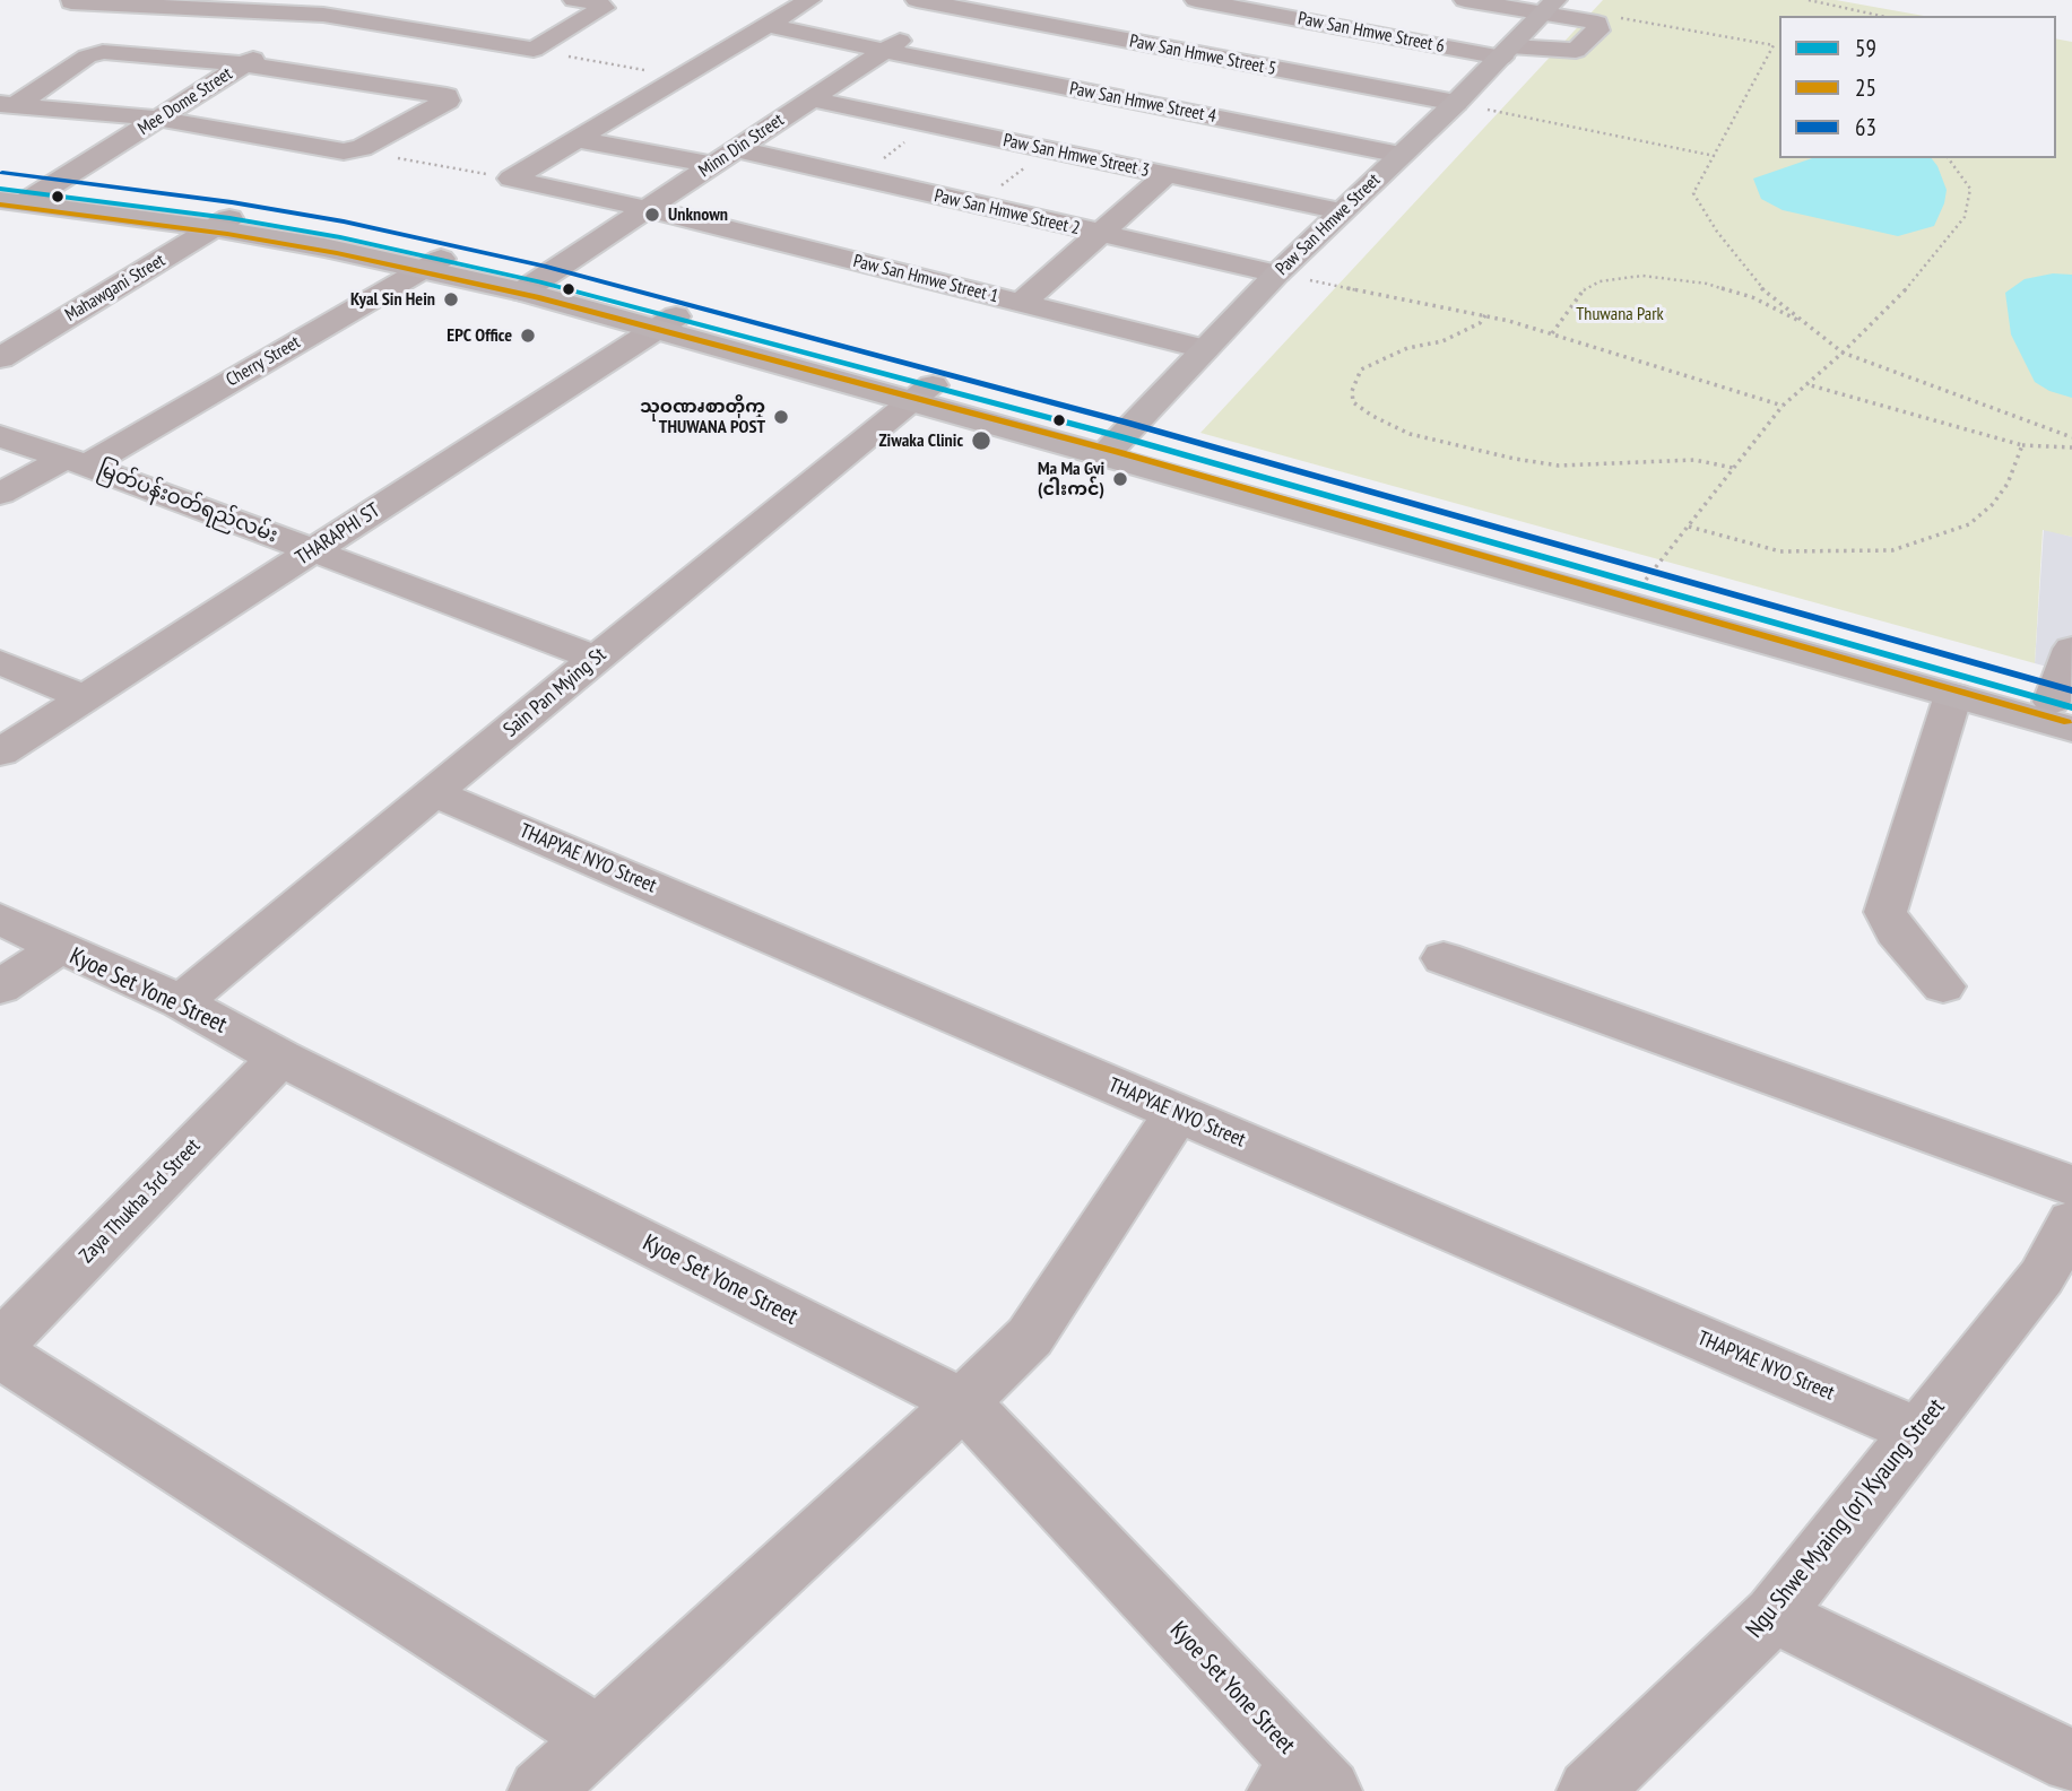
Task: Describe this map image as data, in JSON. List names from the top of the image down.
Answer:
{
  "streets": {
    "main road": ["Paw San Hmwe Street"],
    "street": [
      "Paw San Hmwe Street 6",
      "Paw San Hmwe Street 5",
      "Mee Dome Street",
      "Paw San Hmwe Street 4",
      "Minn Din Street",
      "Paw San Hmwe Street 3",
      "Paw San Hmwe Street 2",
      "Paw San Hmwe Street 1",
      "Mahawgani Street",
      "Cherry Street",
      "မြတ်ပန်းဝတ်ရည်လမ်း",
      "THARAPHI ST",
      "Sain Pan Mying St",
      "THAPYAE NYO Street",
      "Kyoe Set Yone Street",
      "Zaya Thukha 3rd Street",
      "Ngu Shwe Myaing (or) Kyaung Street"
    ]
  },
  "crossings": [
    ["Paw San Hmwe Street 6", "Paw San Hmwe Street"],
    ["Paw San Hmwe Street 5", "Minn Din Street"],
    ["Paw San Hmwe Street 5", "Paw San Hmwe Street"],
    ["Paw San Hmwe Street 4", "Minn Din Street"],
    ["Paw San Hmwe Street 4", "Paw San Hmwe Street"],
    ["Minn Din Street", "Paw San Hmwe Street 3"],
    ["Minn Din Street", "Paw San Hmwe Street 2"],
    ["Minn Din Street", "Paw San Hmwe Street 1"],
    ["Paw San Hmwe Street 3", "Paw San Hmwe Street"],
    ["Paw San Hmwe Street 2", "Paw San Hmwe Street"],
    ["Paw San Hmwe Street", "Paw San Hmwe Street 1"],
    ["Cherry Street", "မြတ်ပန်းဝတ်ရည်လမ်း"],
    ["မြတ်ပန်းဝတ်ရည်လမ်း", "THARAPHI ST"],
    ["မြတ်ပန်းဝတ်ရည်လမ်း", "Sain Pan Mying St"],
    ["Sain Pan Mying St", "THAPYAE NYO Street"],
    ["Sain Pan Mying St", "Kyoe Set Yone Street"],
    ["THAPYAE NYO Street", "Ngu Shwe Myaing (or) Kyaung Street"],
    ["Kyoe Set Yone Street", "Zaya Thukha 3rd Street"]
  ],
  "parks": ["Thuwana Park"],
  "places": [
    "Unknown",
    "Kyal Sin Hein",
    "EPC Office",
    "သုဝဏၧစာတိုက္ THUWANA POST",
    "Ziwaka Clinic",
    "Ma Ma Gyi (ငါးကင်)"
  ],
  "lines": ["transit line 63", "transit line 59", "transit line 25"],
  "legend": ["59", "25", "63"]
}
